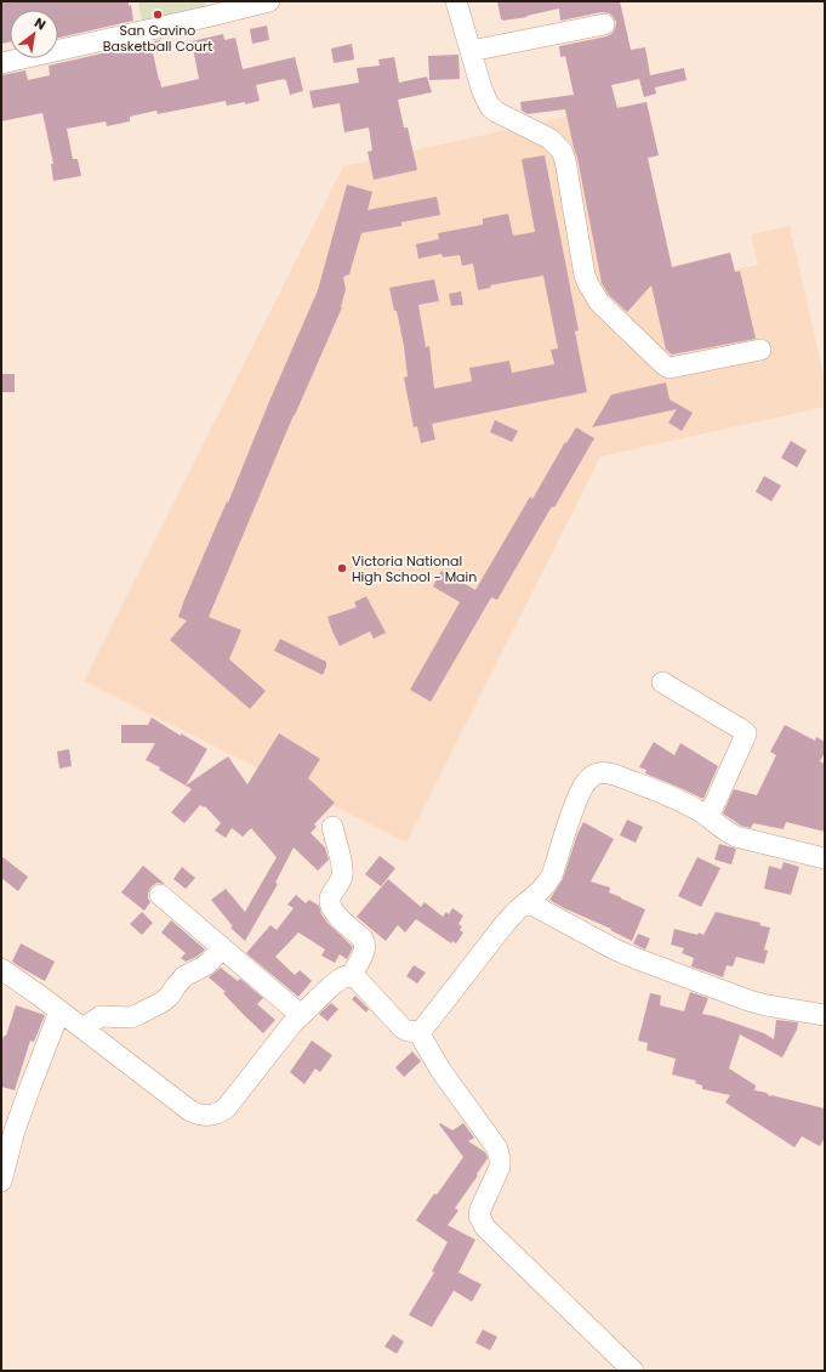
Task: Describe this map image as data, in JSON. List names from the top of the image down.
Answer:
{
  "places": ["San Gavino Basketball Court", "Victoria National High School - Main"],
  "north": "top right"
}
